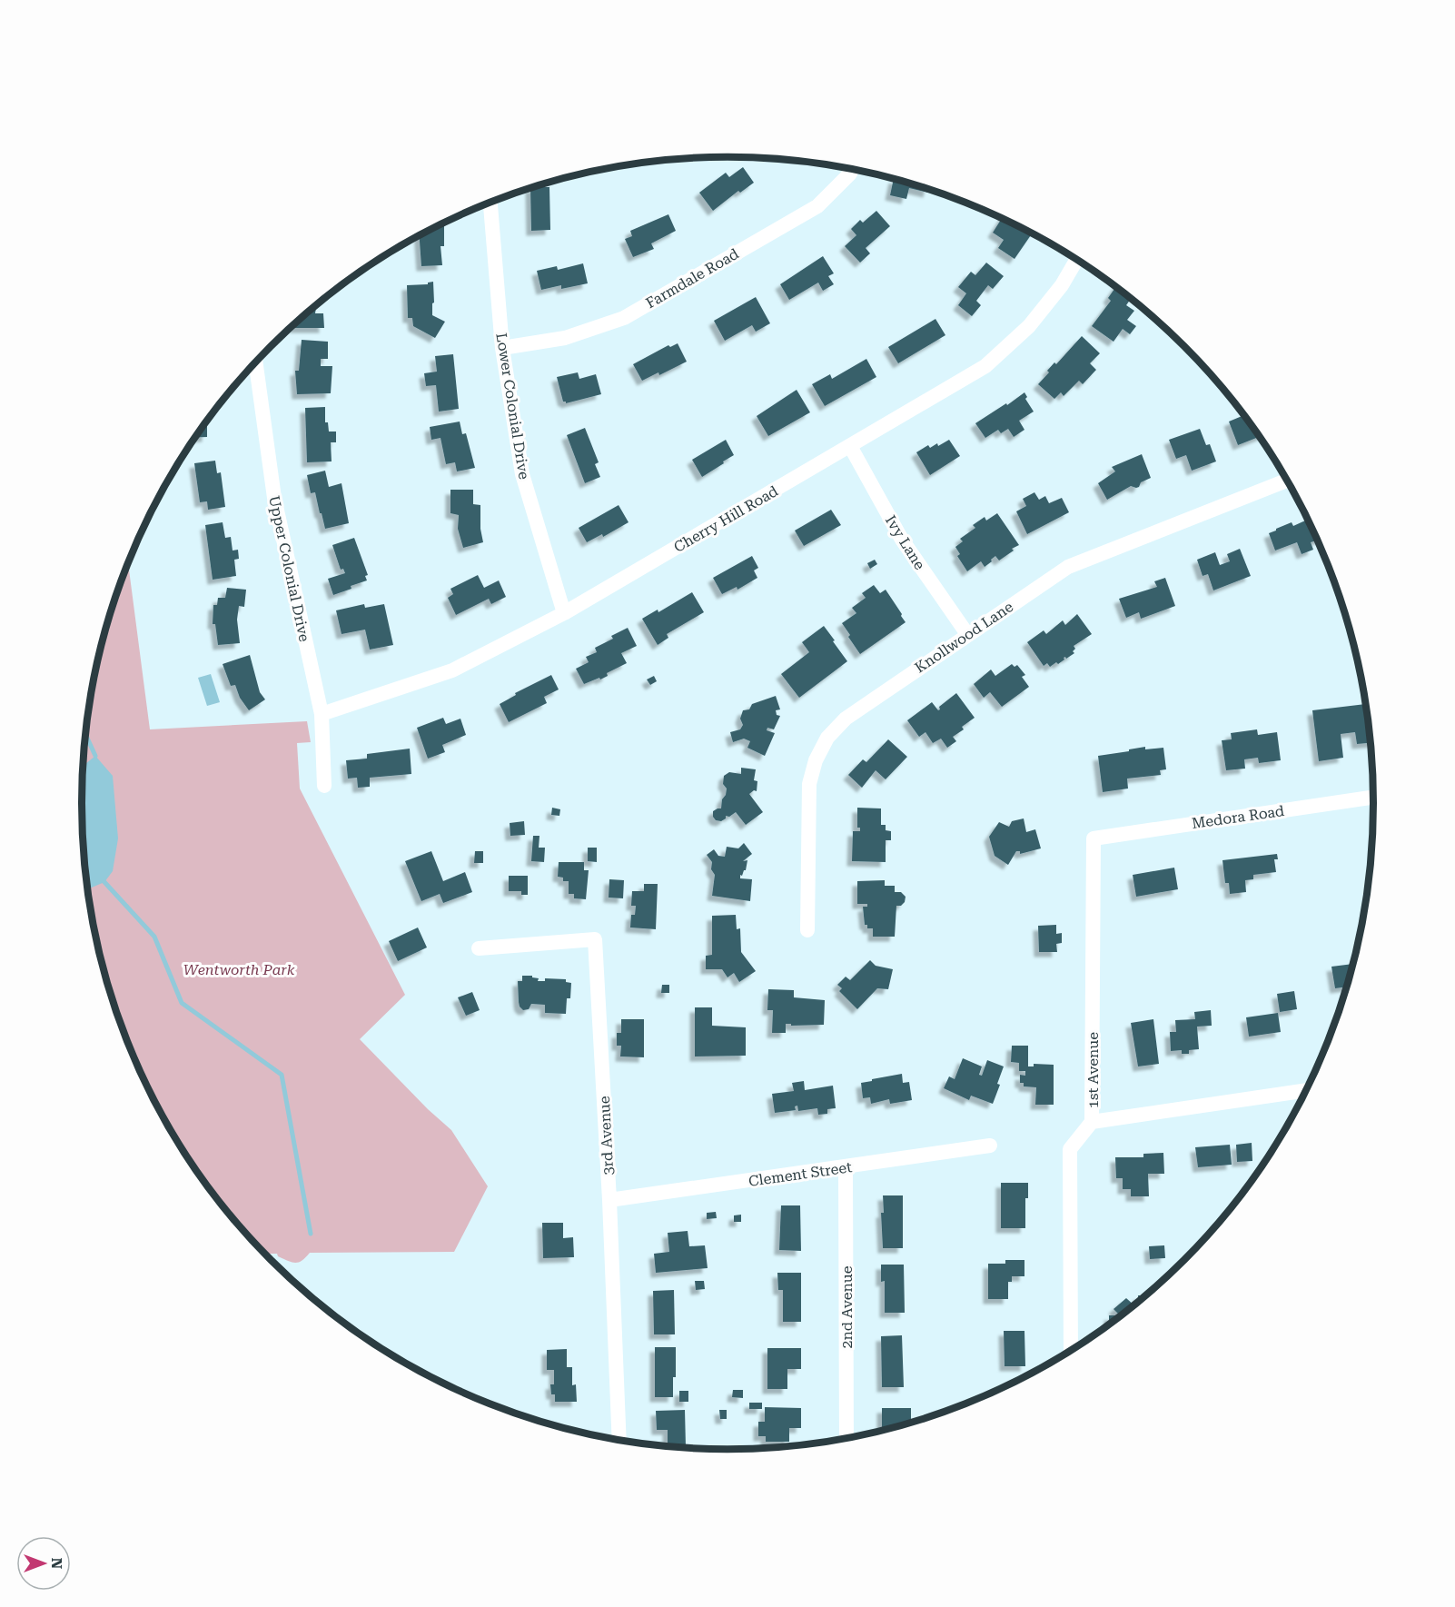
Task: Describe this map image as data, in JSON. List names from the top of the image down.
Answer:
{
  "streets": {
    "street": [
      "Farmdale Road",
      "Lower Colonial Drive",
      "Cherry Hill Road",
      "Ivy Lane",
      "Upper Colonial Drive",
      "Knollwood Lane",
      "Medora Road",
      "1st Avenue",
      "3rd Avenue",
      "Clement Street",
      "2nd Avenue"
    ]
  },
  "crossings": [
    ["Farmdale Road", "Lower Colonial Drive"],
    ["Lower Colonial Drive", "Cherry Hill Road"],
    ["Cherry Hill Road", "Ivy Lane"],
    ["Cherry Hill Road", "Upper Colonial Drive"],
    ["Ivy Lane", "Knollwood Lane"],
    ["Medora Road", "1st Avenue"],
    ["3rd Avenue", "Clement Street"],
    ["Clement Street", "2nd Avenue"]
  ],
  "parks": ["Wentworth Park"],
  "north": "right"
}
